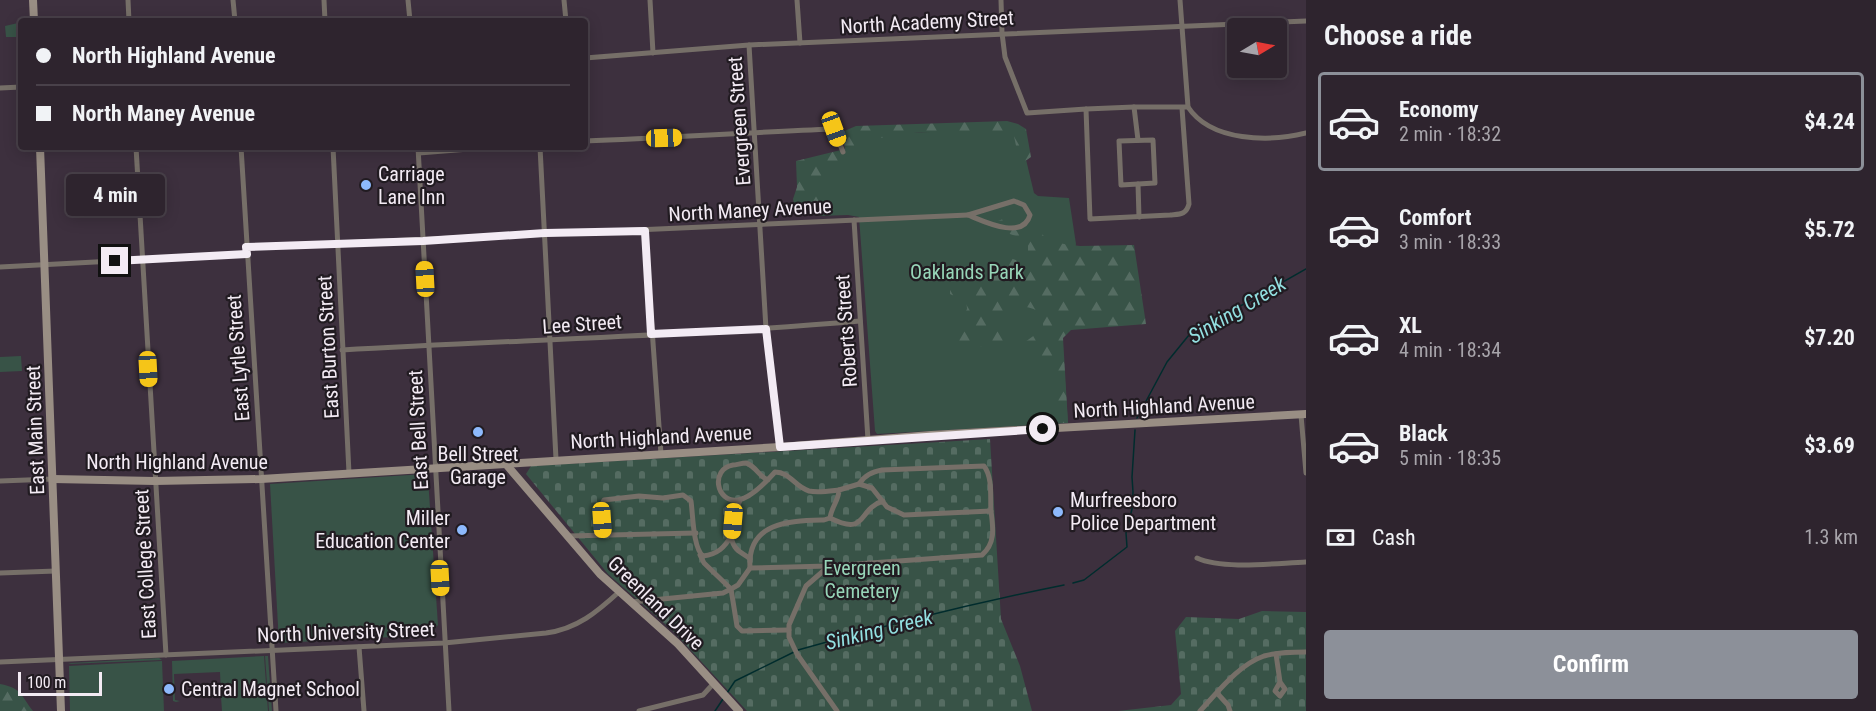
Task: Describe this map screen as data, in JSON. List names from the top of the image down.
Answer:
{
  "streets": {
    "street": [
      "North Academy Street",
      "Evergreen Street",
      "North Maney Avenue",
      "Lee Street",
      "Roberts Street",
      "East Burton Street",
      "East Lytle Street",
      "North Highland Avenue",
      "East Main Street",
      "East Bell Street",
      "East College Street",
      "Greenland Drive",
      "North University Street"
    ]
  },
  "crossings": [
    ["North Academy Street", "Evergreen Street"],
    ["Evergreen Street", "North Maney Avenue"],
    ["Evergreen Street", "Lee Street"],
    ["Evergreen Street", "North Highland Avenue"],
    ["North Maney Avenue", "Roberts Street"],
    ["North Maney Avenue", "East Burton Street"],
    ["North Maney Avenue", "East Lytle Street"],
    ["North Maney Avenue", "East Main Street"],
    ["North Maney Avenue", "East Bell Street"],
    ["North Maney Avenue", "East College Street"],
    ["Lee Street", "Roberts Street"],
    ["Lee Street", "East Burton Street"],
    ["Lee Street", "East Bell Street"],
    ["Roberts Street", "North Highland Avenue"],
    ["East Burton Street", "North Highland Avenue"],
    ["East Lytle Street", "North Highland Avenue"],
    ["East Lytle Street", "North University Street"],
    ["North Highland Avenue", "East Main Street"],
    ["North Highland Avenue", "East Bell Street"],
    ["North Highland Avenue", "East College Street"],
    ["North Highland Avenue", "Greenland Drive"],
    ["East Main Street", "North University Street"],
    ["East Bell Street", "North University Street"],
    ["East College Street", "North University Street"],
    ["Greenland Drive", "North University Street"]
  ],
  "water": ["Sinking Creek"],
  "parks": ["Oaklands Park", "Evergreen Cemetery"],
  "places": [
    "Carriage Lane Inn",
    "Bell Street Garage",
    "Murfreesboro Police Department",
    "Miller Education Center",
    "Central Magnet School"
  ],
  "scale_bar": "100 m",
  "north": "right",
  "page": {
    "heading": "Choose a ride",
    "banner": ["North Highland Avenue", "North Maney Avenue"],
    "list": [
      {
        "name": "Economy",
        "note": "2 min · 18:32",
        "value": "$4.24"
      },
      {
        "name": "Comfort",
        "note": "3 min · 18:33",
        "value": "$5.72"
      },
      {
        "name": "XL",
        "note": "4 min · 18:34",
        "value": "$7.20"
      },
      {
        "name": "Black",
        "note": "5 min · 18:35",
        "value": "$3.69"
      }
    ],
    "bubble": "4 min",
    "pay": ["Cash", "1.3 km"],
    "buttons": "Confirm",
    "scale": "100 m"
  }
}
